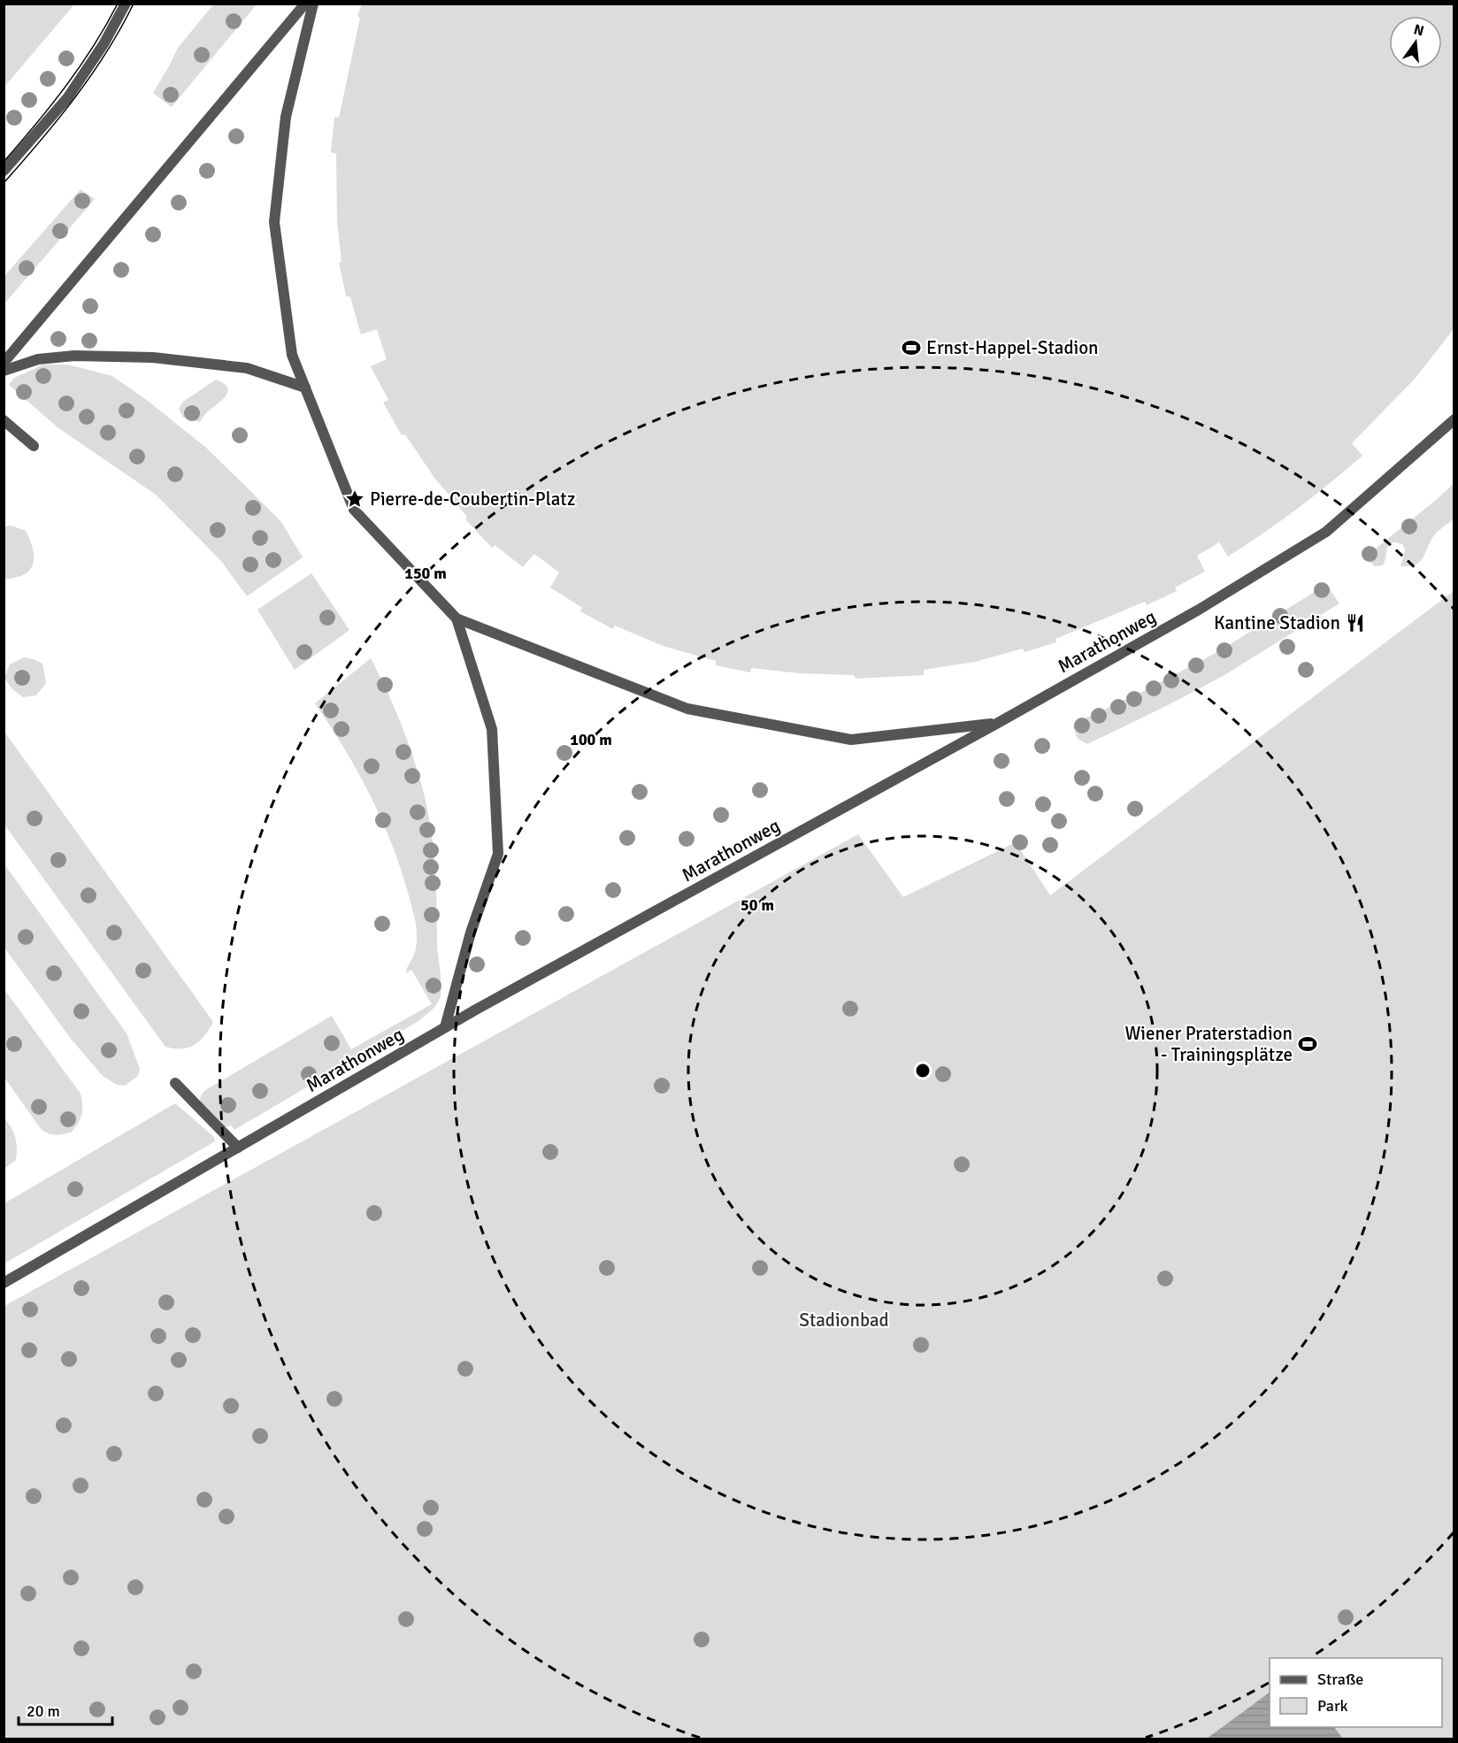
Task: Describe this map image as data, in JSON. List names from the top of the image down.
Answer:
{
  "streets": {
    "street": ["Marathonweg"]
  },
  "parks": ["Stadionbad"],
  "places": {
    "sports": ["Ernst-Happel-Stadion", "Wiener Praterstadion - Trainingsplätze"],
    "place": ["Pierre-de-Coubertin-Platz"],
    "restaurant": ["Kantine Stadion"]
  },
  "legend": ["Straße", "Park"],
  "scale_bar": "20 m",
  "north": "top",
  "rings": ["150 m", "100 m", "50 m"]
}
